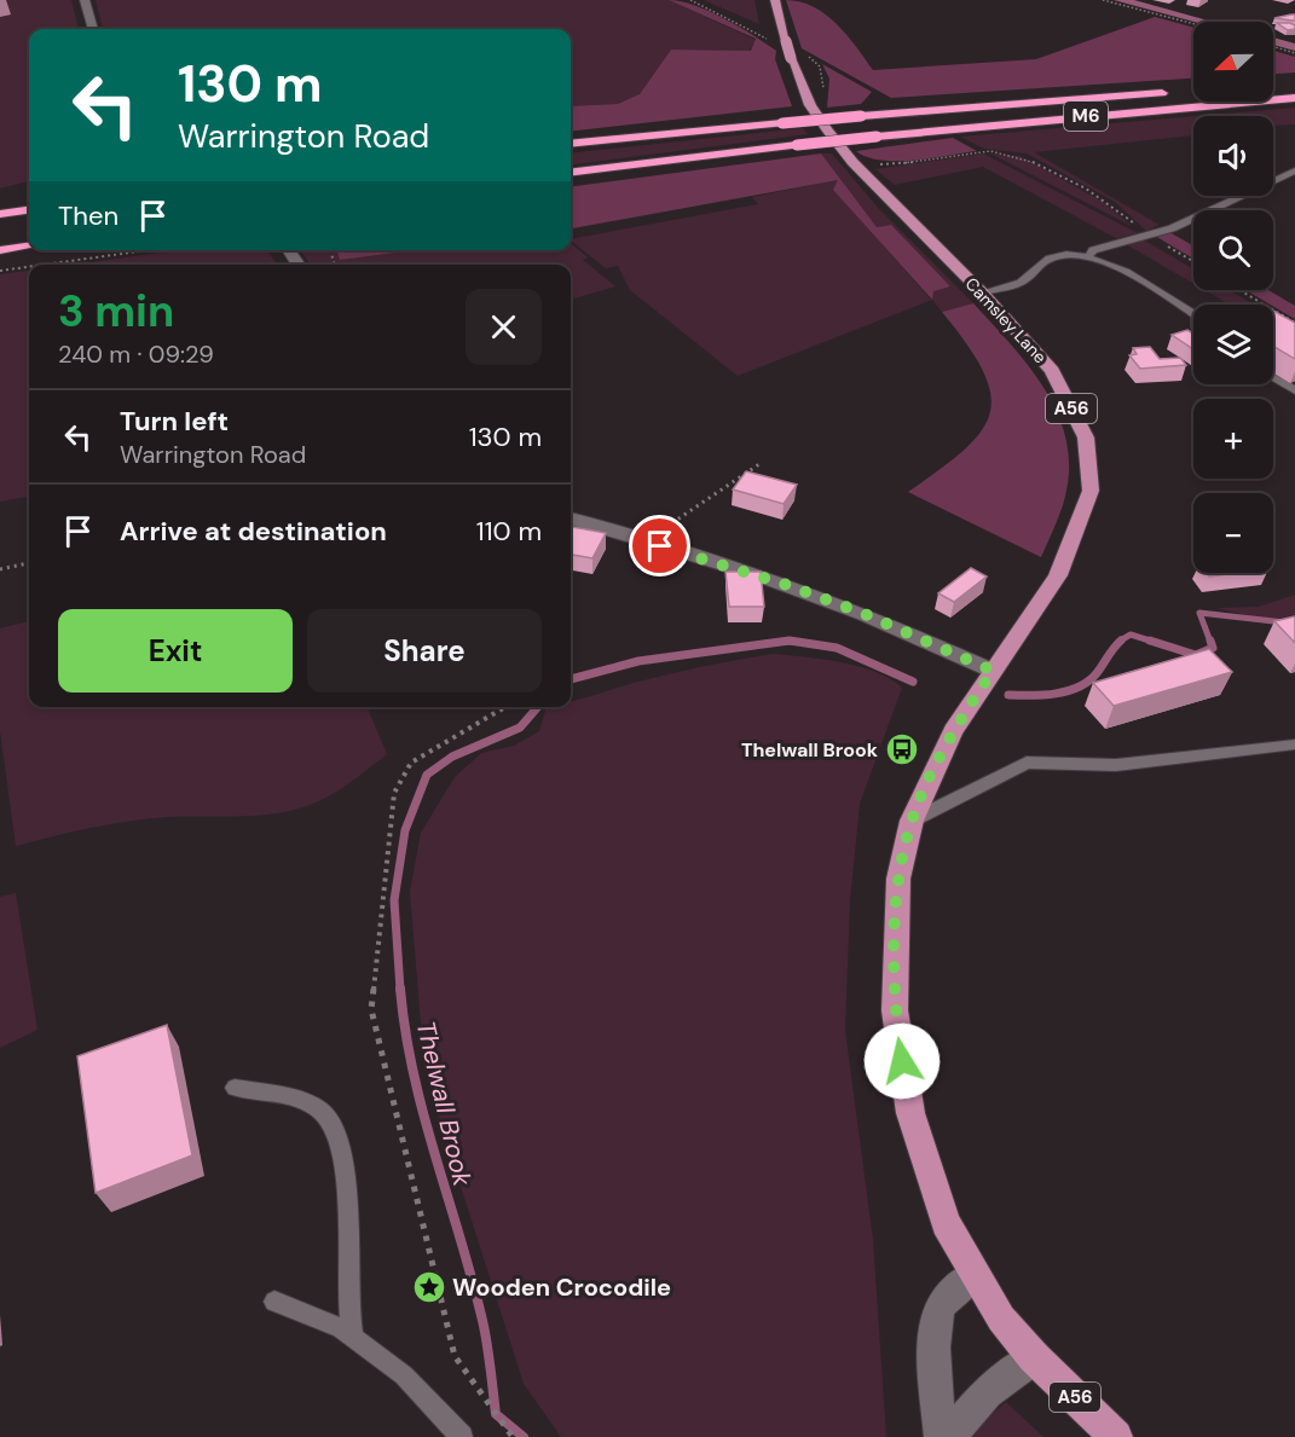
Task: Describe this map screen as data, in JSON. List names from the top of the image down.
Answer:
{
  "streets": {
    "highway": ["M6"],
    "main road": ["Camsley Lane", "A56"]
  },
  "crossings": [
    ["Camsley Lane", "A56"]
  ],
  "water": ["Thelwall Brook"],
  "places": {
    "bus stop": ["Thelwall Brook"],
    "place": ["Wooden Crocodile"]
  },
  "north": "left",
  "page": {
    "map_buttons": ["+", "−"],
    "turn": ["130 m", "Warrington Road"],
    "then": "Then",
    "heading": ["3 min", "240 m · 09:29"],
    "list": [
      {
        "name": "Turn left",
        "note": "Warrington Road",
        "value": "130 m"
      },
      {
        "name": "Arrive at destination",
        "value": "110 m"
      }
    ],
    "buttons": ["Exit", "Share"]
  }
}
